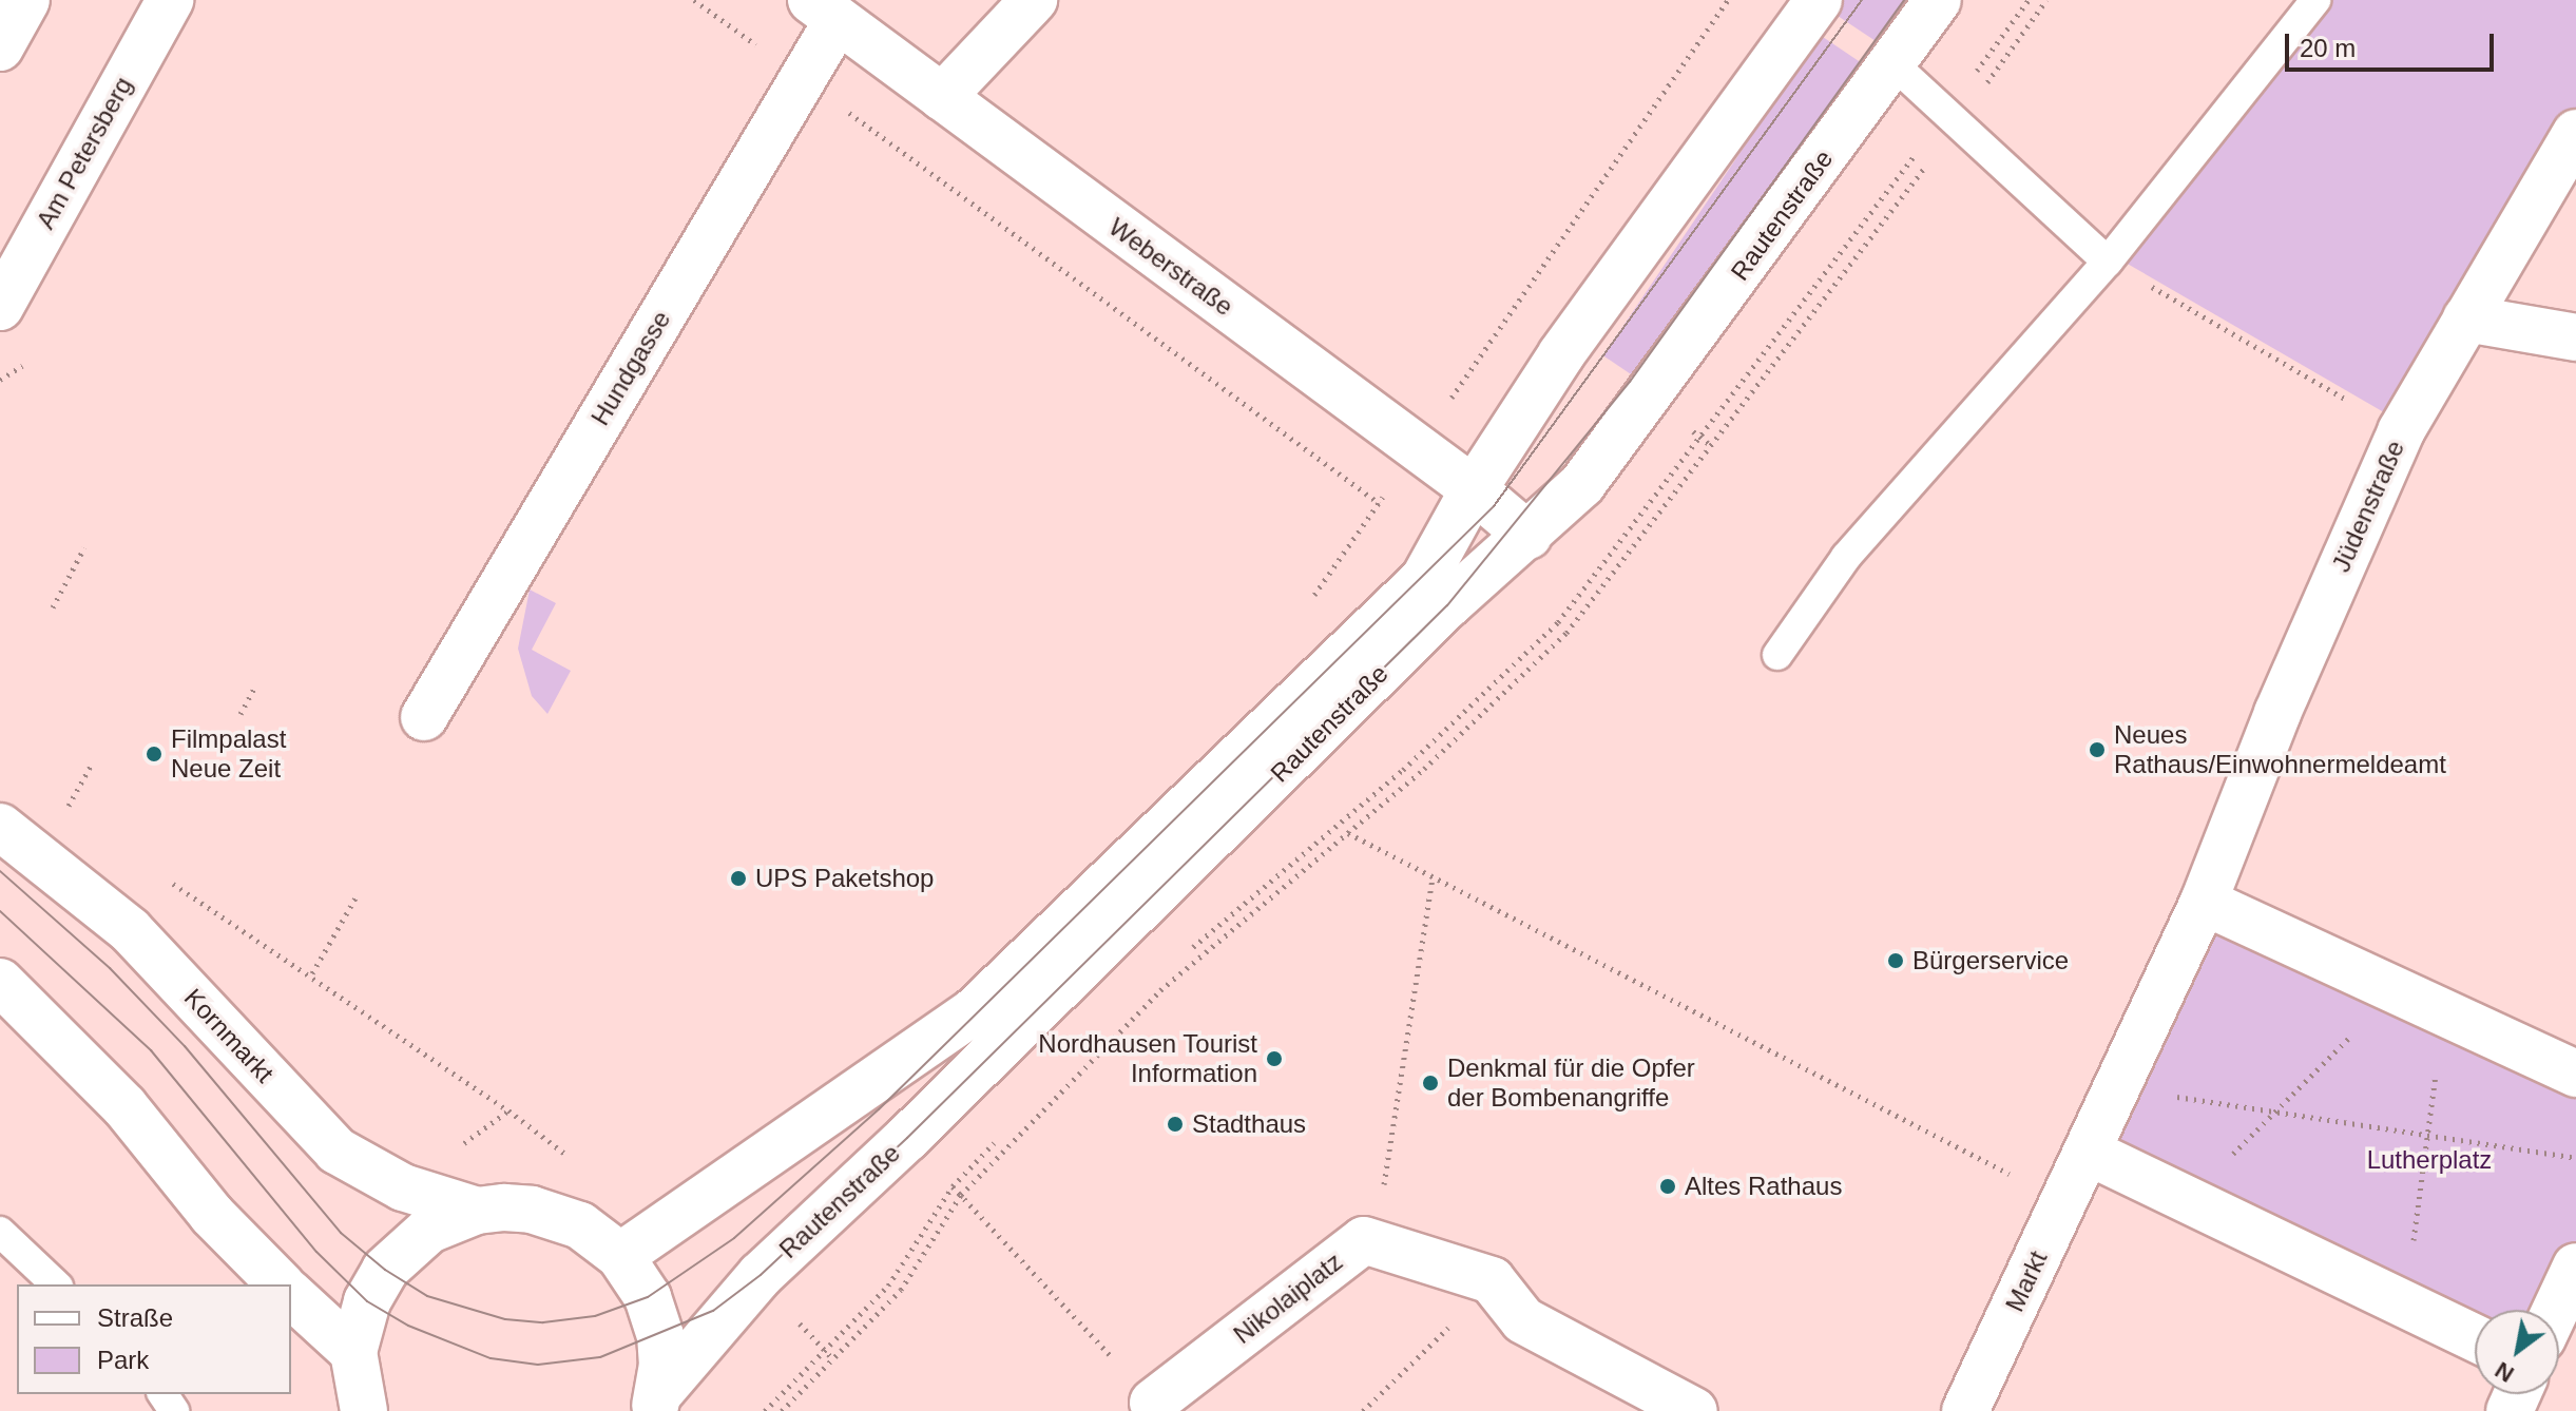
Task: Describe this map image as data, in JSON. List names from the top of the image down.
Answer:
{
  "streets": {
    "street": [
      "Am Petersberg",
      "Rautenstraße",
      "Weberstraße",
      "Hundgasse",
      "Jüdenstraße",
      "Kornmarkt",
      "Markt",
      "Nikolaiplatz"
    ]
  },
  "crossings": [
    ["Rautenstraße", "Weberstraße"],
    ["Rautenstraße", "Kornmarkt"],
    ["Weberstraße", "Hundgasse"]
  ],
  "parks": ["Lutherplatz"],
  "places": [
    "Neues Rathaus/Einwohnermeldeamt",
    "Filmpalast Neue Zeit",
    "UPS Paketshop",
    "Bürgerservice",
    "Nordhausen Tourist Information",
    "Denkmal für die Opfer der Bombenangriffe",
    "Stadthaus",
    "Altes Rathaus"
  ],
  "legend": ["Straße", "Park"],
  "scale_bar": "20 m",
  "north": "bottom left"
}
